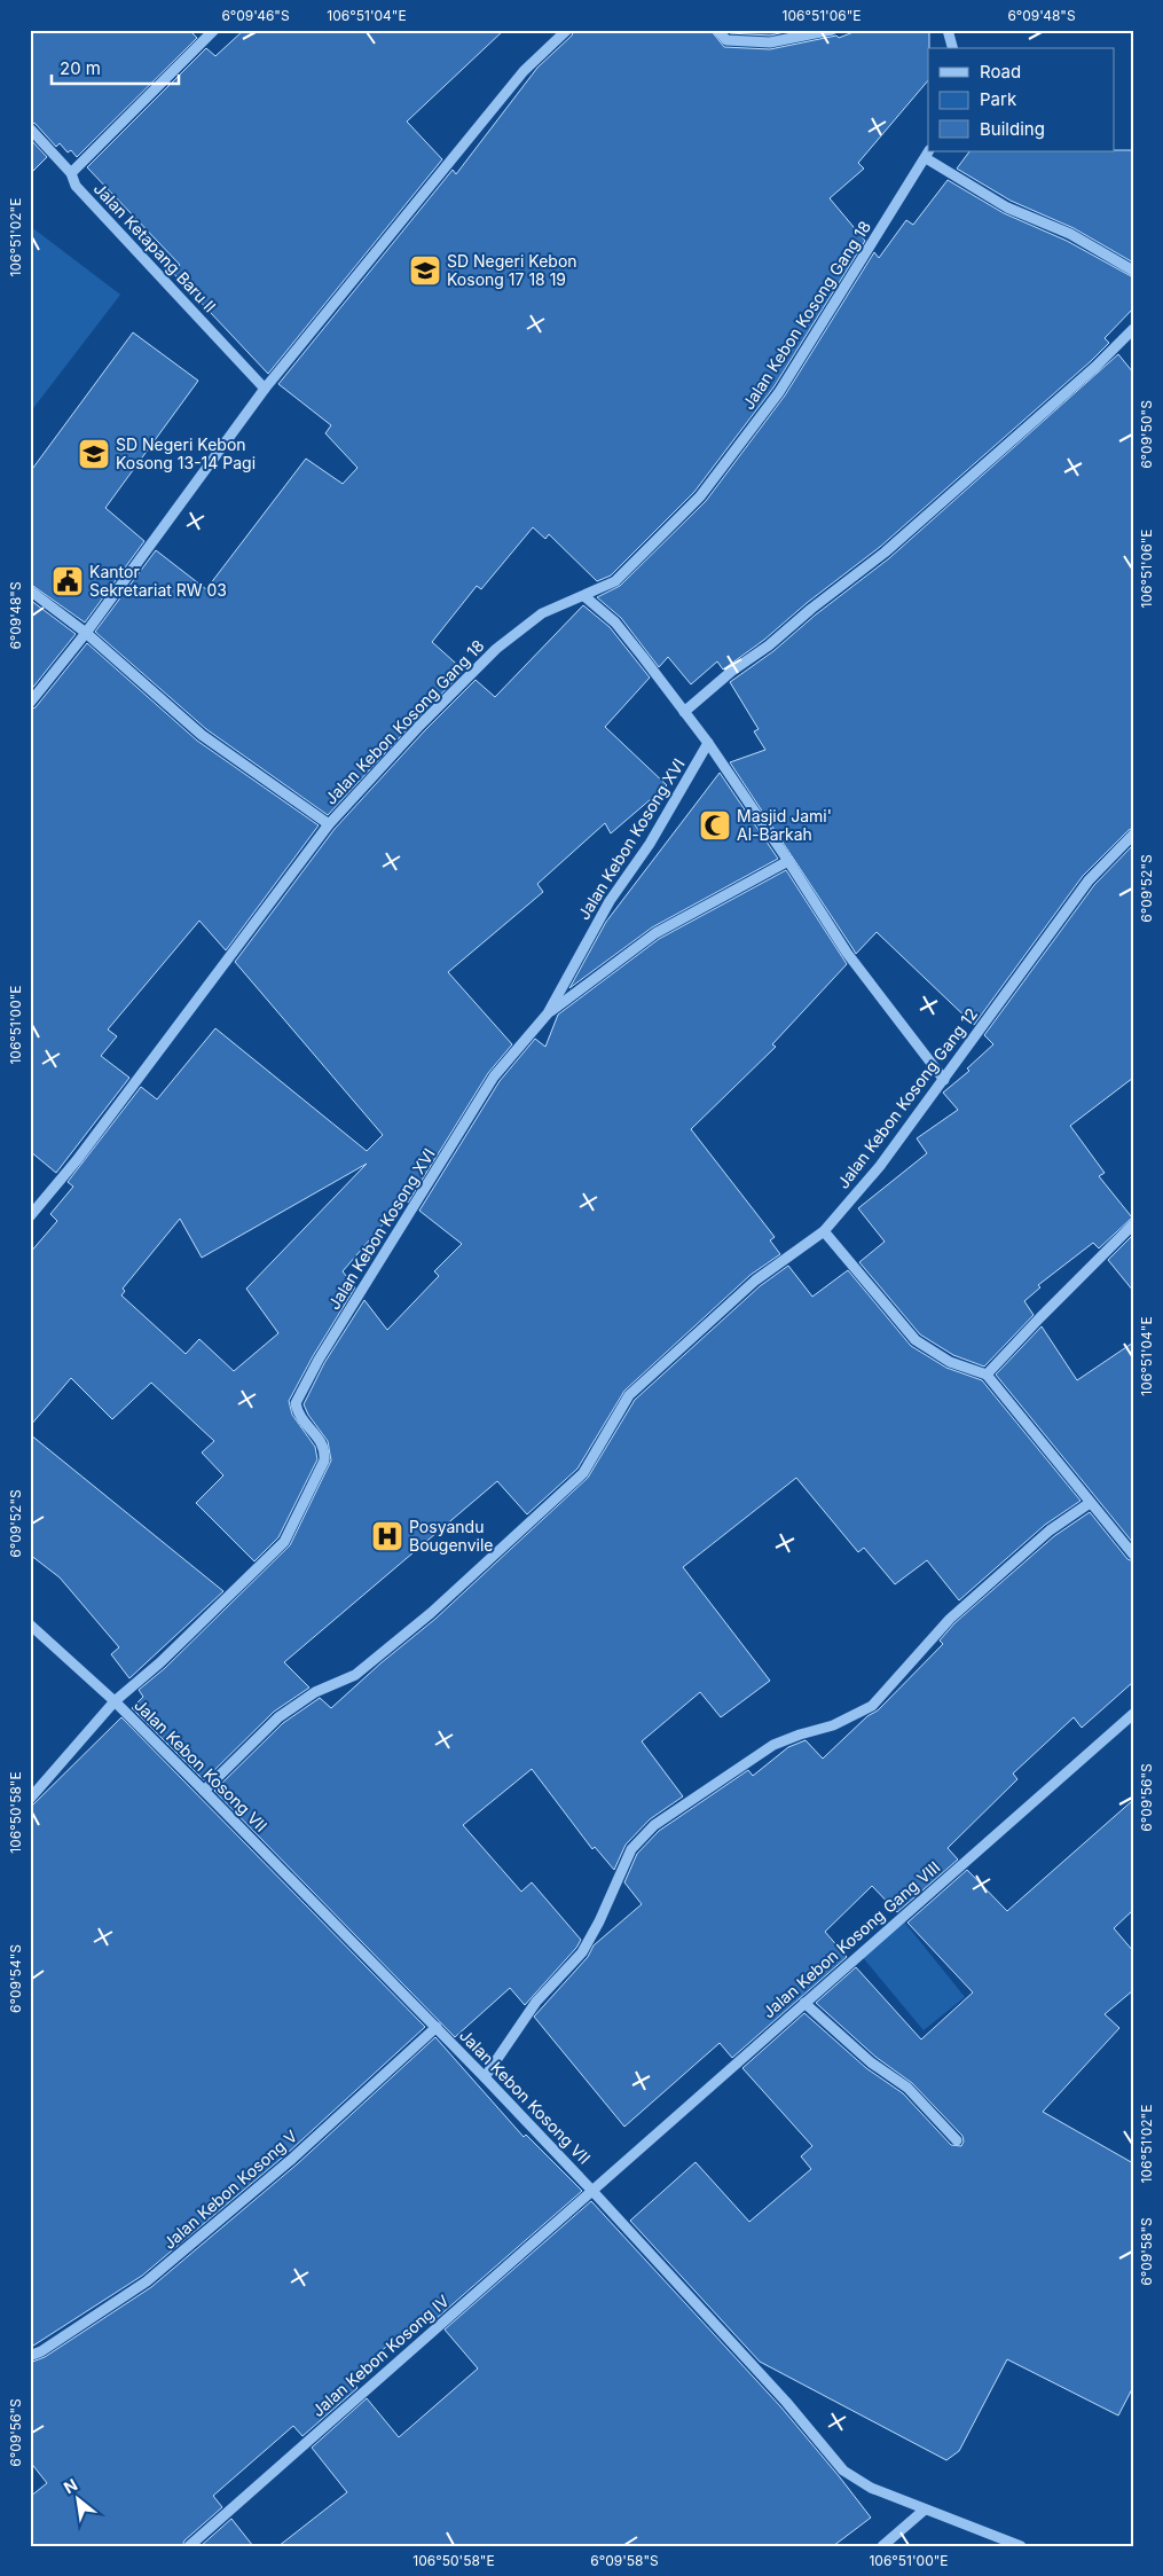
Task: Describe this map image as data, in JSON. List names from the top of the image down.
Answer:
{
  "streets": {
    "street": [
      "Jalan Ketapang Baru II",
      "Jalan Kebon Kosong Gang 18",
      "Jalan Kebon Kosong XVI",
      "Jalan Kebon Kosong Gang 12",
      "Jalan Kebon Kosong VII",
      "Jalan Kebon Kosong Gang VIII",
      "Jalan Kebon Kosong V",
      "Jalan Kebon Kosong IV"
    ]
  },
  "crossings": [
    ["Jalan Kebon Kosong XVI", "Jalan Kebon Kosong VII"],
    ["Jalan Kebon Kosong Gang 12", "Jalan Kebon Kosong VII"],
    ["Jalan Kebon Kosong VII", "Jalan Kebon Kosong Gang VIII"],
    ["Jalan Kebon Kosong VII", "Jalan Kebon Kosong V"],
    ["Jalan Kebon Kosong VII", "Jalan Kebon Kosong IV"],
    ["Jalan Kebon Kosong Gang VIII", "Jalan Kebon Kosong IV"]
  ],
  "places": {
    "school or university": ["SD Negeri Kebon Kosong 17 18 19", "SD Negeri Kebon Kosong 13-14 Pagi"],
    "public building": ["Kantor Sekretariat RW 03"],
    "mosque": ["Masjid Jami' Al-Barkah"],
    "hospital": ["Posyandu Bougenvile"]
  },
  "legend": ["Road", "Park", "Building"],
  "scale_bar": "20 m",
  "north": "top left",
  "coordinates": [
    "6°09'46\"S",
    "106°51'04\"E",
    "106°51'06\"E",
    "6°09'48\"S",
    "106°51'02\"E",
    "6°09'50\"S",
    "6°09'52\"S",
    "106°51'00\"E",
    "6°09'56\"S",
    "106°50'58\"E",
    "6°09'54\"S",
    "6°09'58\"S"
  ]
}
